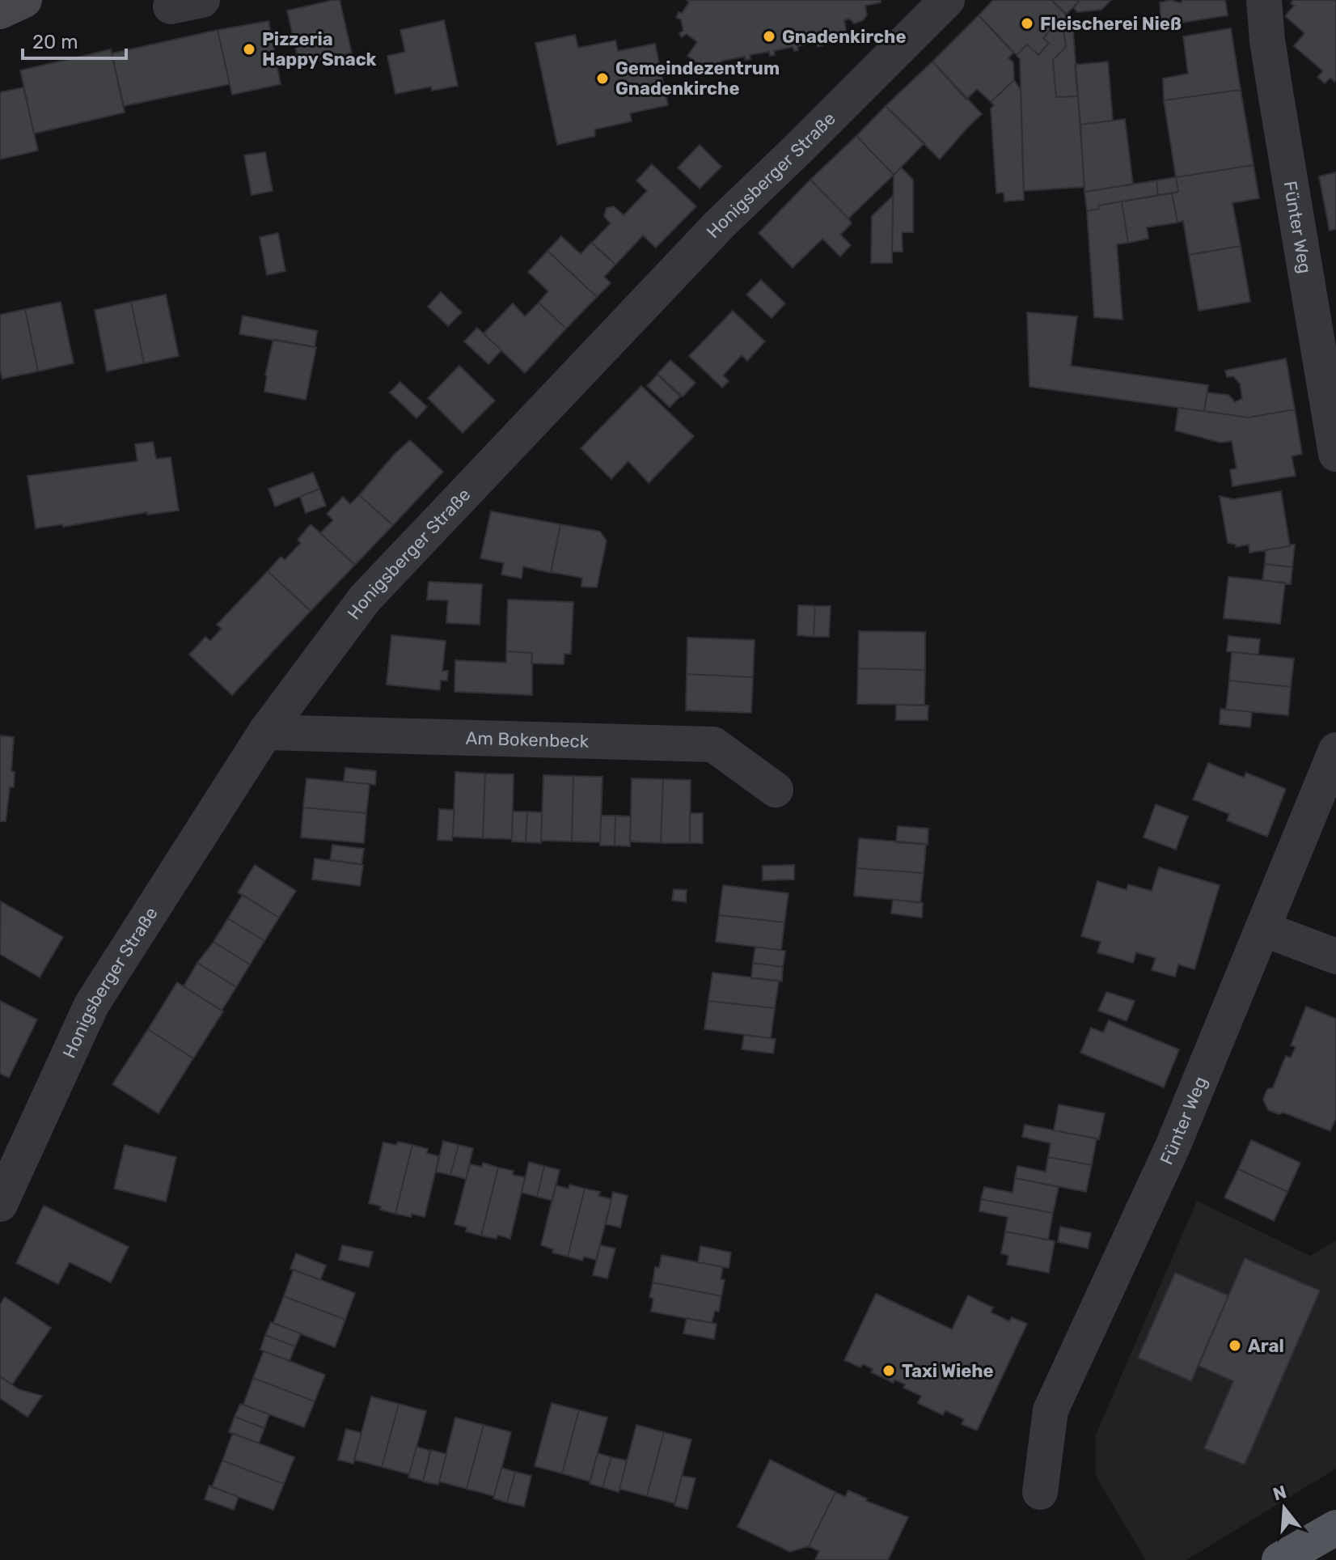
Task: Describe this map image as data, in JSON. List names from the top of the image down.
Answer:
{
  "streets": {
    "street": ["Honigsberger Straße", "Fünter Weg", "Am Bokenbeck"]
  },
  "crossings": [
    ["Honigsberger Straße", "Am Bokenbeck"]
  ],
  "places": [
    "Fleischerei Nieß",
    "Gnadenkirche",
    "Pizzeria Happy Snack",
    "Gemeindezentrum Gnadenkirche",
    "Aral",
    "Taxi Wiehe"
  ],
  "scale_bar": "20 m",
  "north": "top"
}
